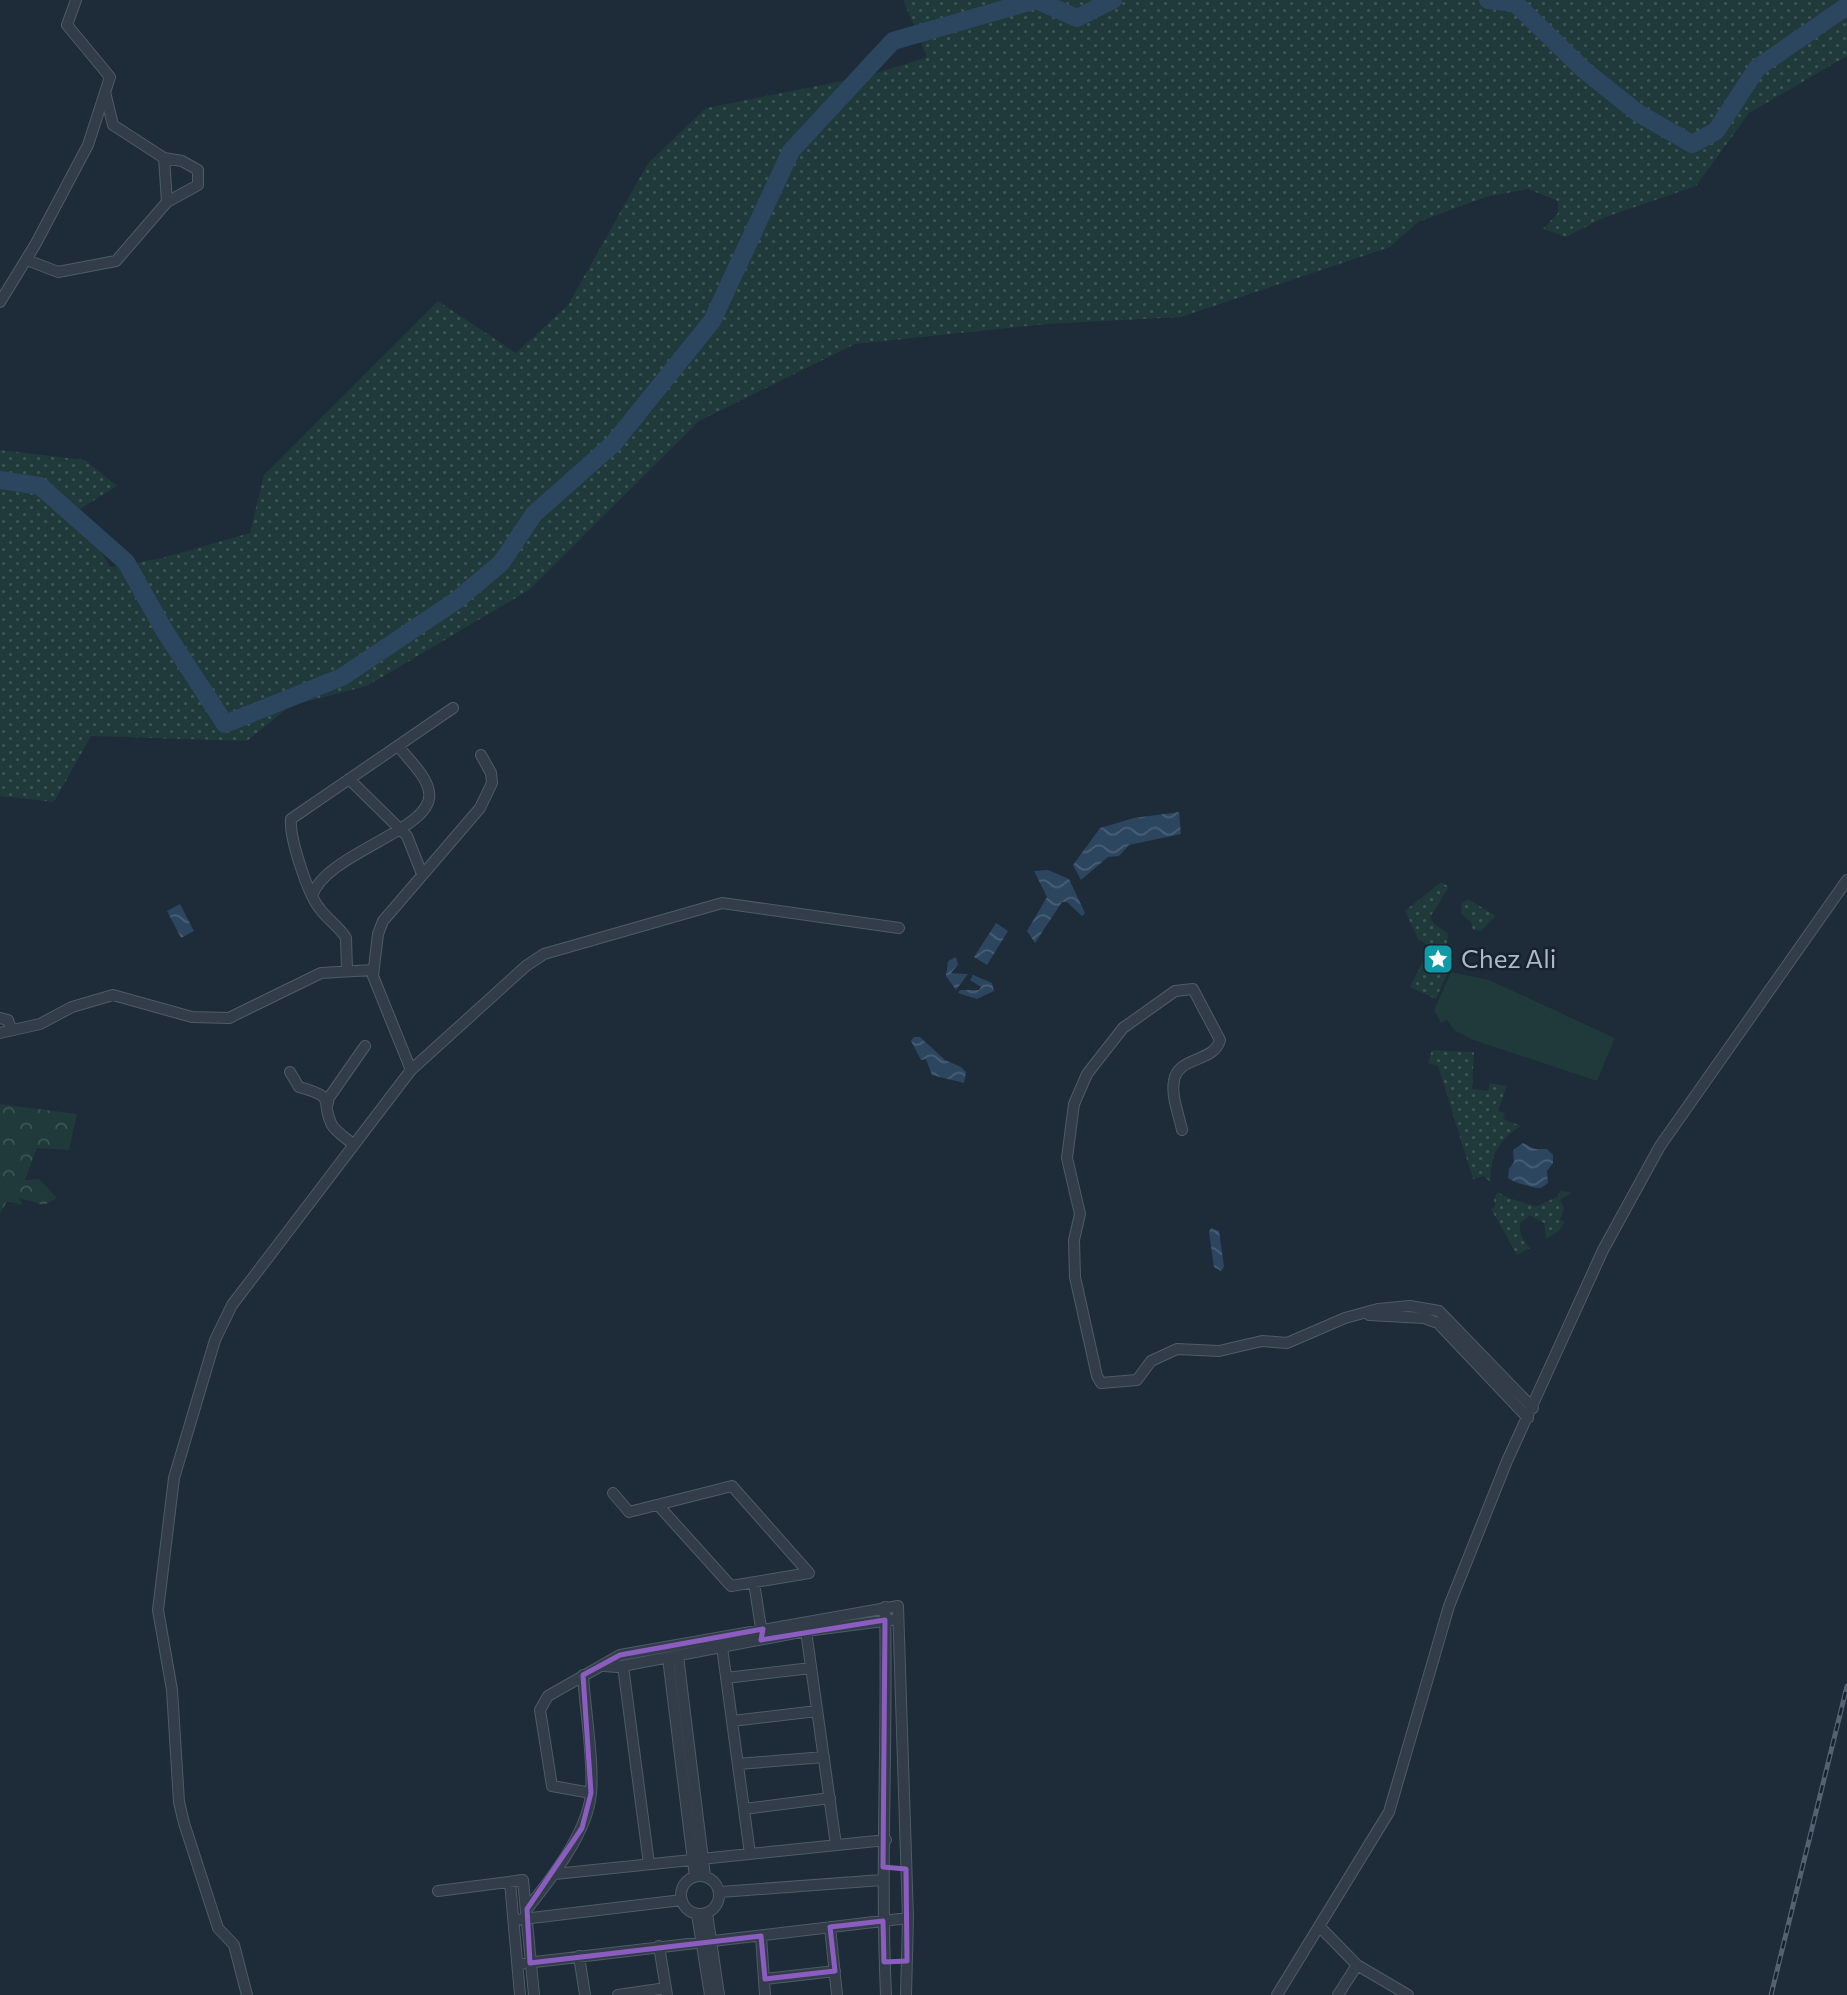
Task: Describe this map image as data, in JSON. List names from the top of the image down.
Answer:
{
  "places": {
    "place": ["Chez Ali"]
  }
}
